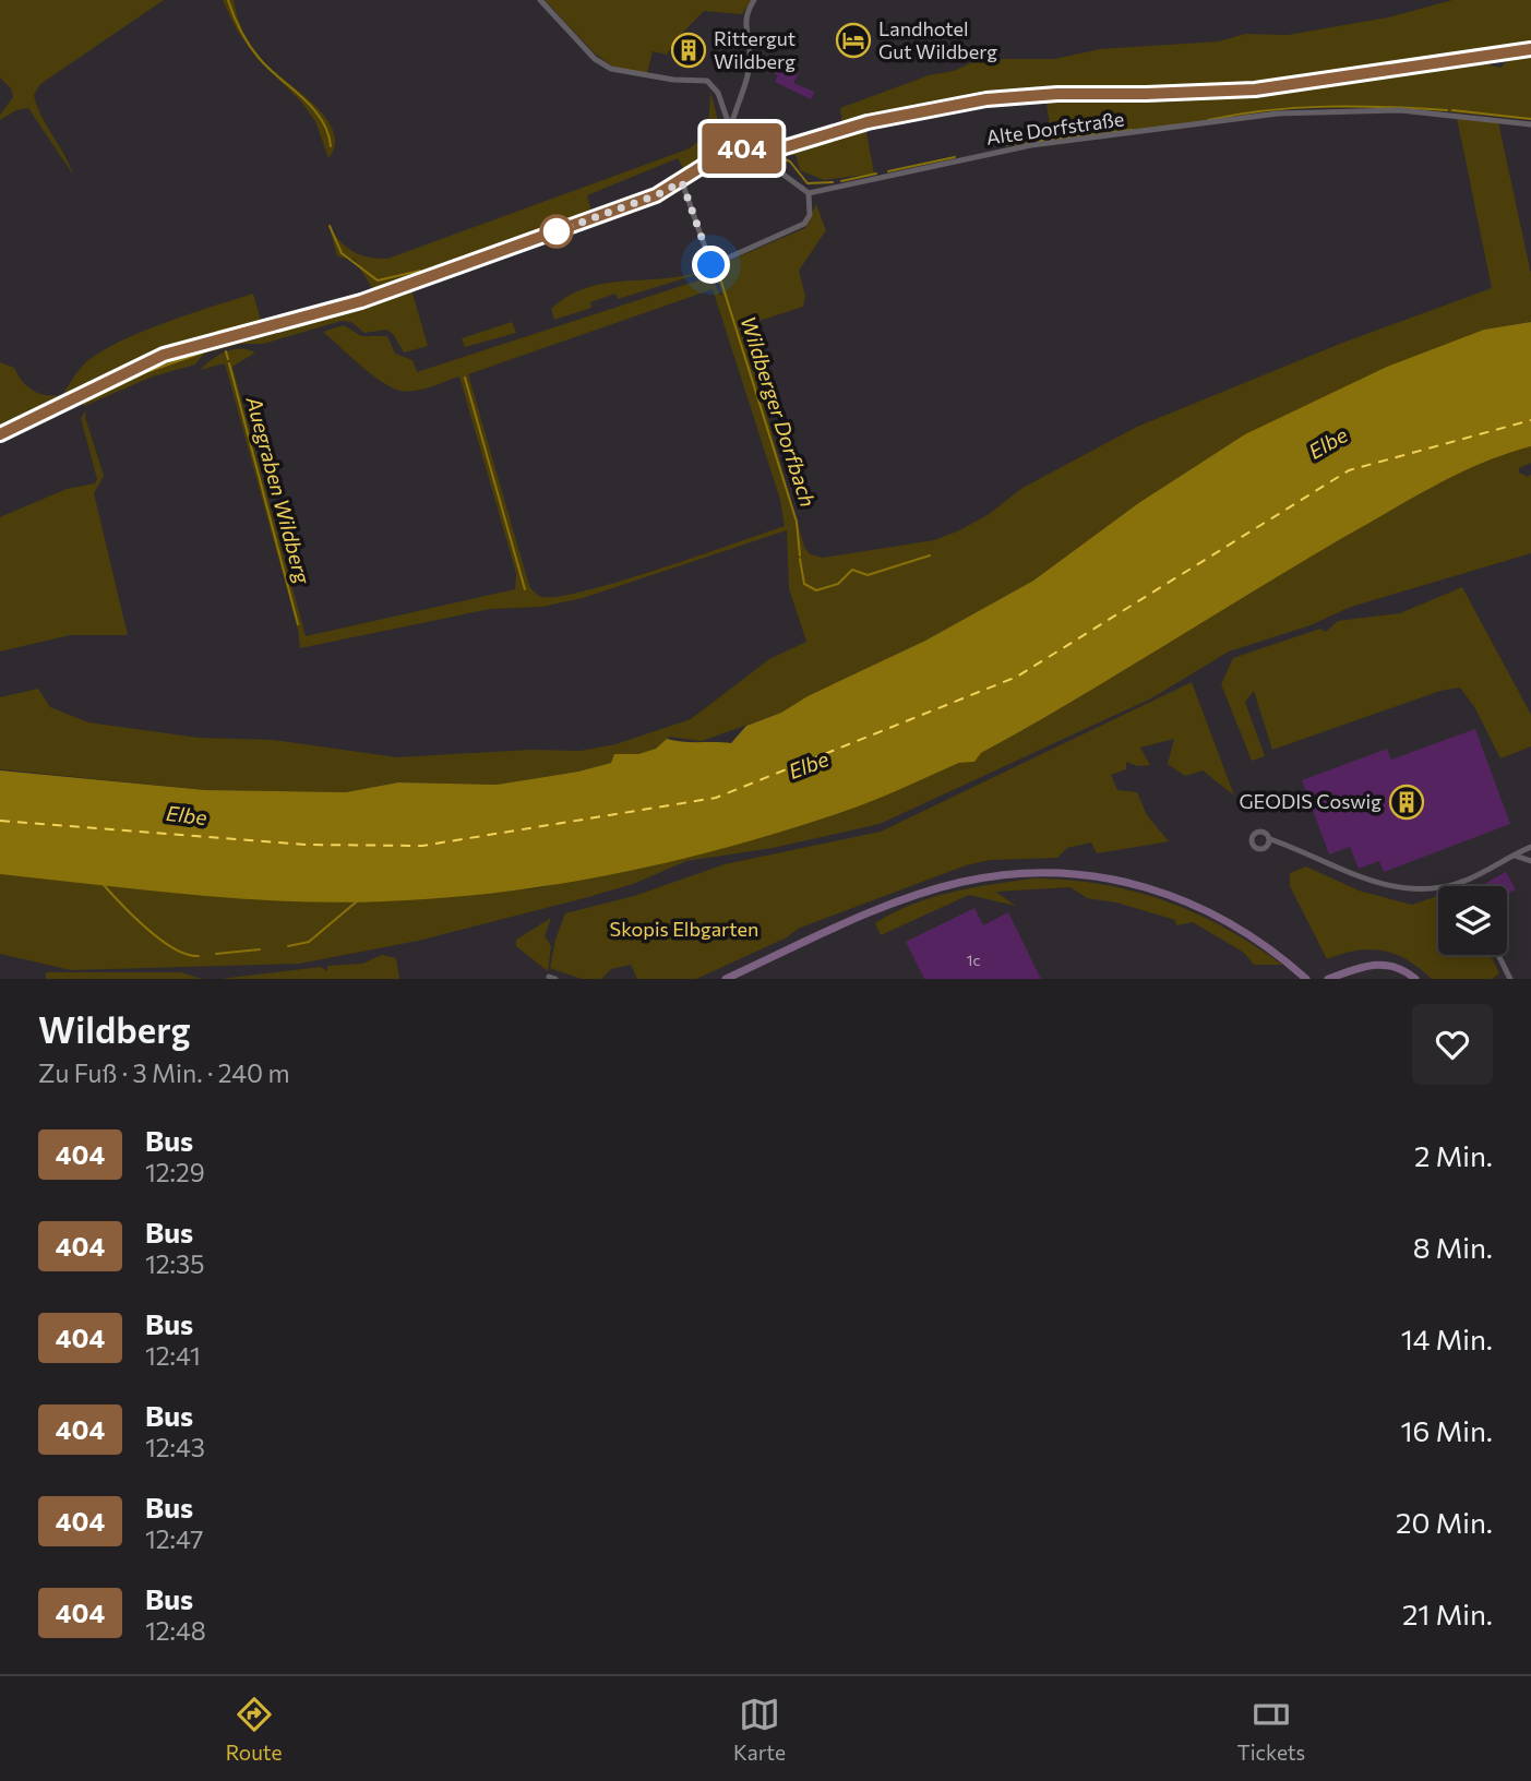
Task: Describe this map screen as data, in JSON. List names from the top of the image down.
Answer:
{
  "streets": {
    "street": ["Alte Dorfstraße"]
  },
  "water": ["Wildberger Dorfbach", "Elbe", "Auegraben Wildberg"],
  "parks": ["Skopis Elbgarten"],
  "places": {
    "hotel": ["Landhotel Gut Wildberg"],
    "building": ["Rittergut Wildberg", "GEODIS Coswig"]
  },
  "lines": ["bus line 404"],
  "house_numbers": ["1c"],
  "page": {
    "on_map": "404",
    "heading": ["Wildberg", "Zu Fuß · 3 Min. · 240 m"],
    "list": [
      {
        "mark": "404",
        "name": "Bus",
        "note": "12:29",
        "value": "2 Min."
      },
      {
        "mark": "404",
        "name": "Bus",
        "note": "12:35",
        "value": "8 Min."
      },
      {
        "mark": "404",
        "name": "Bus",
        "note": "12:41",
        "value": "14 Min."
      },
      {
        "mark": "404",
        "name": "Bus",
        "note": "12:43",
        "value": "16 Min."
      },
      {
        "mark": "404",
        "name": "Bus",
        "note": "12:47",
        "value": "20 Min."
      },
      {
        "mark": "404",
        "name": "Bus",
        "note": "12:48",
        "value": "21 Min."
      }
    ],
    "tabs": ["Route", "Karte", "Tickets"]
  }
}
